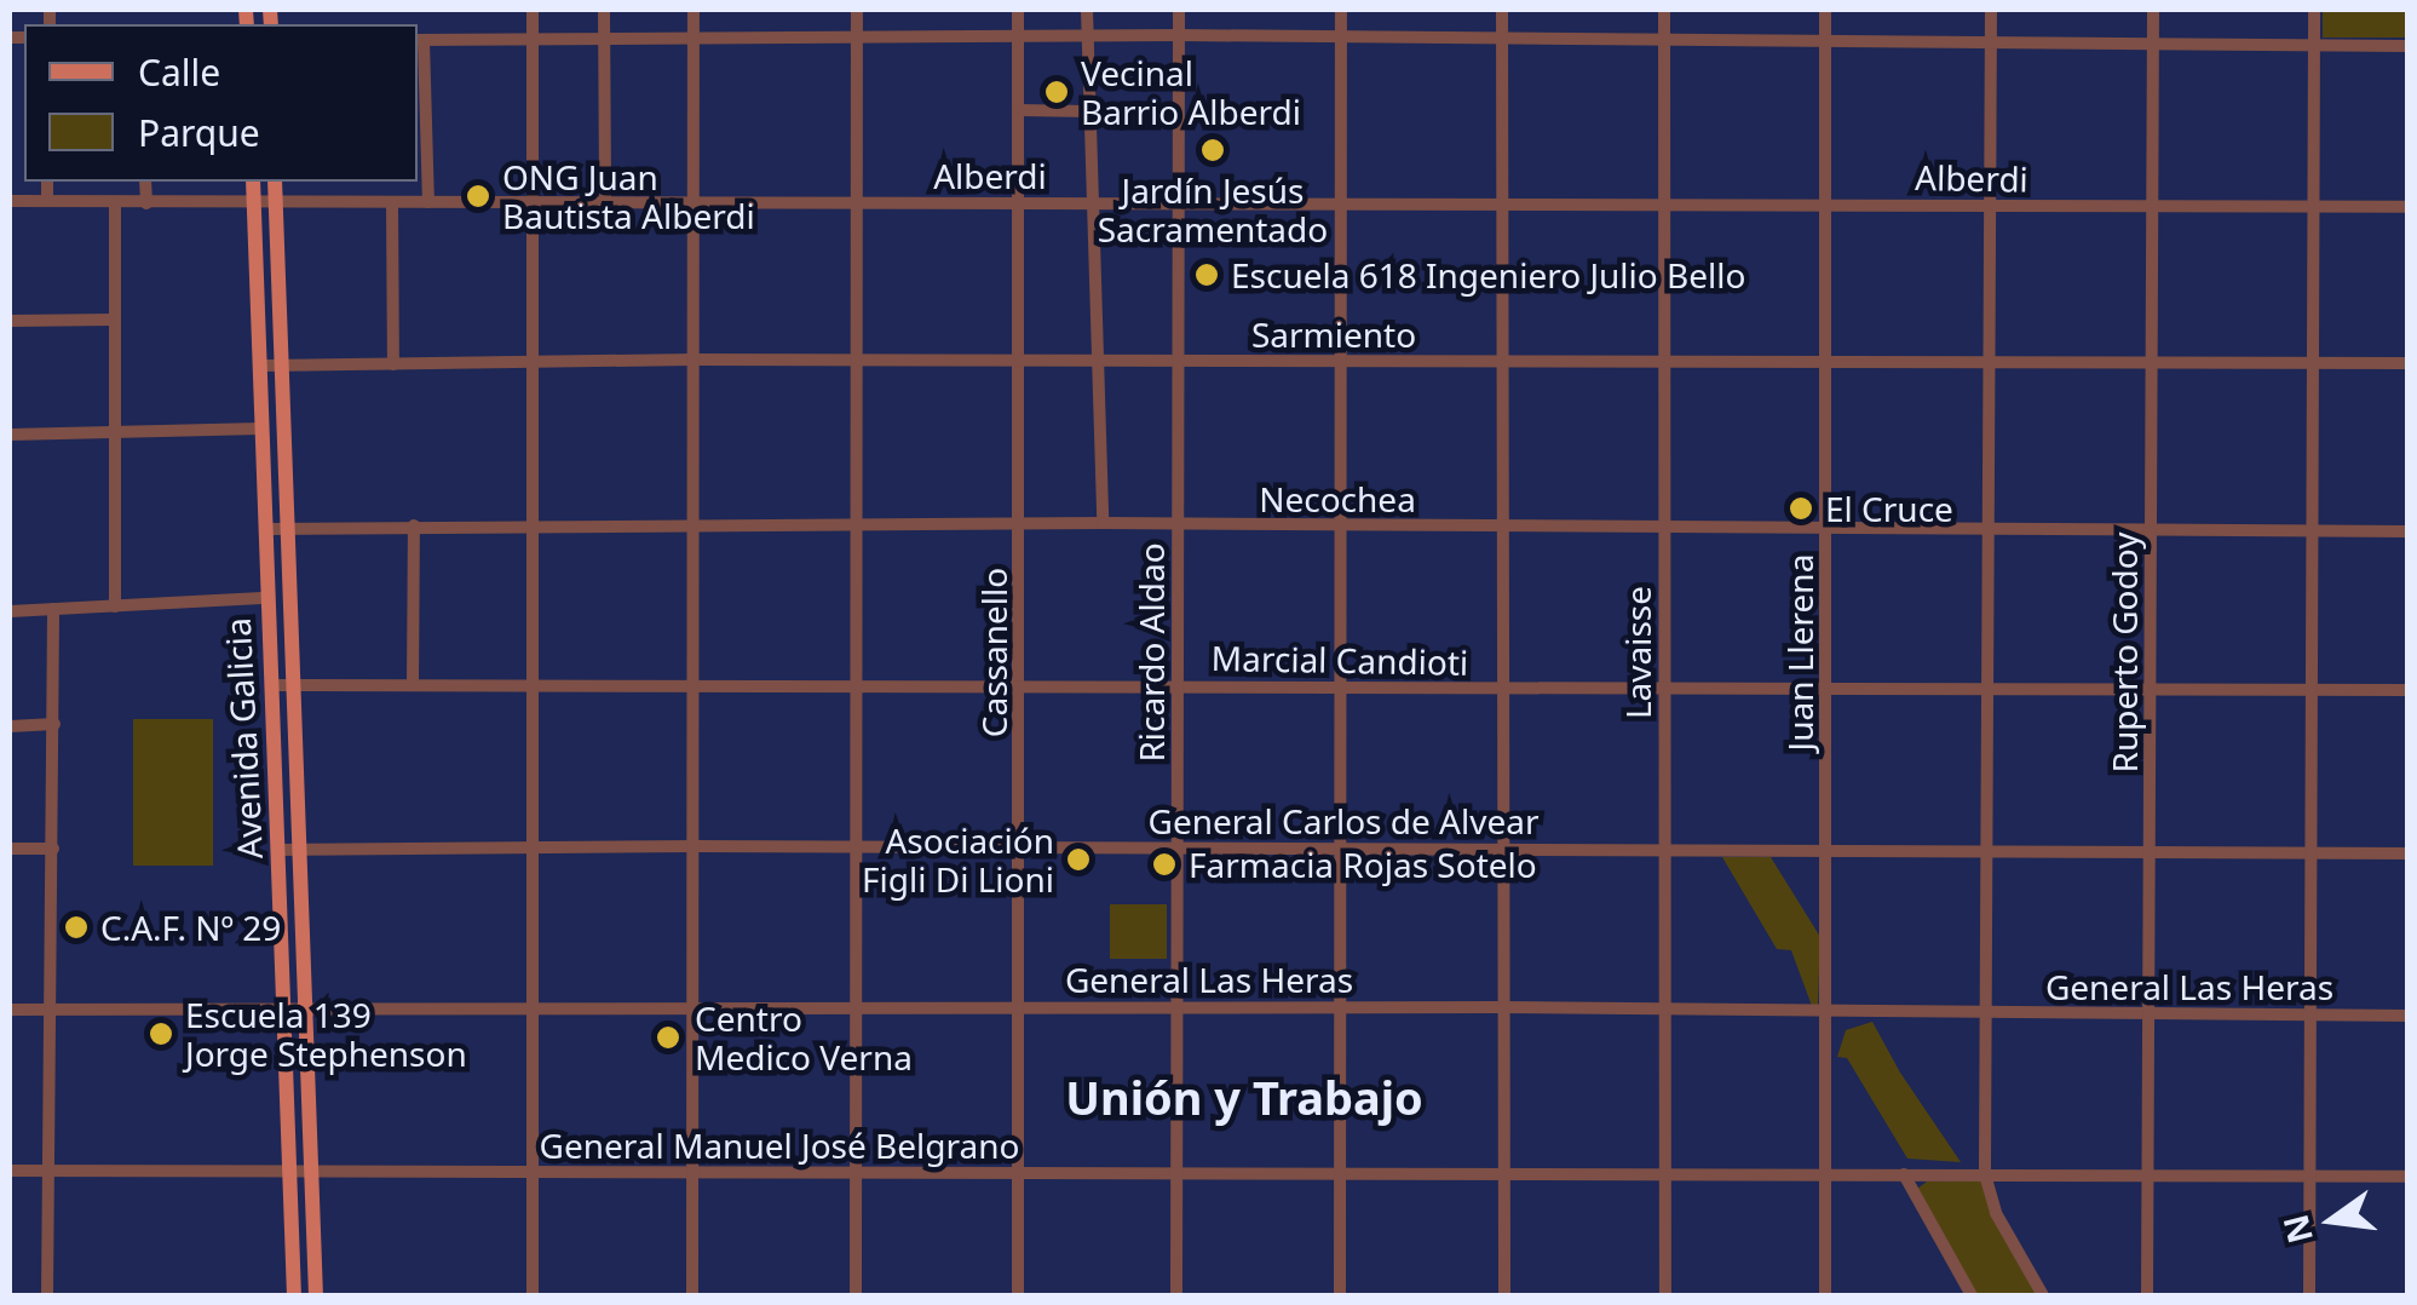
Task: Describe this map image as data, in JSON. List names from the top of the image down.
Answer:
{
  "streets": {
    "main road": ["Avenida Galicia"],
    "street": [
      "Alberdi",
      "Sarmiento",
      "Necochea",
      "Cassanello",
      "Ricardo Aldao",
      "Lavaisse",
      "Juan Llerena",
      "Ruperto Godoy",
      "Marcial Candioti",
      "General Carlos de Alvear",
      "General Las Heras",
      "General Manuel José Belgrano"
    ]
  },
  "crossings": [
    ["Alberdi", "Cassanello"],
    ["Alberdi", "Ricardo Aldao"],
    ["Alberdi", "Lavaisse"],
    ["Alberdi", "Juan Llerena"],
    ["Alberdi", "Ruperto Godoy"],
    ["Alberdi", "Avenida Galicia"],
    ["Sarmiento", "Cassanello"],
    ["Sarmiento", "Ricardo Aldao"],
    ["Sarmiento", "Lavaisse"],
    ["Sarmiento", "Juan Llerena"],
    ["Sarmiento", "Ruperto Godoy"],
    ["Sarmiento", "Avenida Galicia"],
    ["Necochea", "Cassanello"],
    ["Necochea", "Ricardo Aldao"],
    ["Necochea", "Lavaisse"],
    ["Necochea", "Juan Llerena"],
    ["Necochea", "Ruperto Godoy"],
    ["Necochea", "Avenida Galicia"],
    ["Cassanello", "Marcial Candioti"],
    ["Cassanello", "General Carlos de Alvear"],
    ["Cassanello", "General Las Heras"],
    ["Cassanello", "General Manuel José Belgrano"],
    ["Ricardo Aldao", "Marcial Candioti"],
    ["Ricardo Aldao", "General Carlos de Alvear"],
    ["Ricardo Aldao", "General Las Heras"],
    ["Ricardo Aldao", "General Manuel José Belgrano"],
    ["Lavaisse", "Marcial Candioti"],
    ["Lavaisse", "General Carlos de Alvear"],
    ["Lavaisse", "General Las Heras"],
    ["Lavaisse", "General Manuel José Belgrano"],
    ["Juan Llerena", "Marcial Candioti"],
    ["Juan Llerena", "General Carlos de Alvear"],
    ["Juan Llerena", "General Las Heras"],
    ["Juan Llerena", "General Manuel José Belgrano"],
    ["Ruperto Godoy", "Marcial Candioti"],
    ["Ruperto Godoy", "General Carlos de Alvear"],
    ["Ruperto Godoy", "General Las Heras"],
    ["Ruperto Godoy", "General Manuel José Belgrano"],
    ["Marcial Candioti", "Avenida Galicia"],
    ["Avenida Galicia", "General Carlos de Alvear"],
    ["Avenida Galicia", "General Las Heras"],
    ["Avenida Galicia", "General Manuel José Belgrano"]
  ],
  "districts": ["Unión y Trabajo"],
  "places": [
    "Vecinal Barrio Alberdi",
    "Jardín Jesús Sacramentado",
    "ONG Juan Bautista Alberdi",
    "Escuela 618 Ingeniero Julio Bello",
    "El Cruce",
    "Asociación Figli Di Lioni",
    "Farmacia Rojas Sotelo",
    "C.A.F. Nº 29",
    "Escuela 139 Jorge Stephenson",
    "Centro Medico Verna"
  ],
  "legend": ["Calle", "Parque"],
  "north": "left"
}
